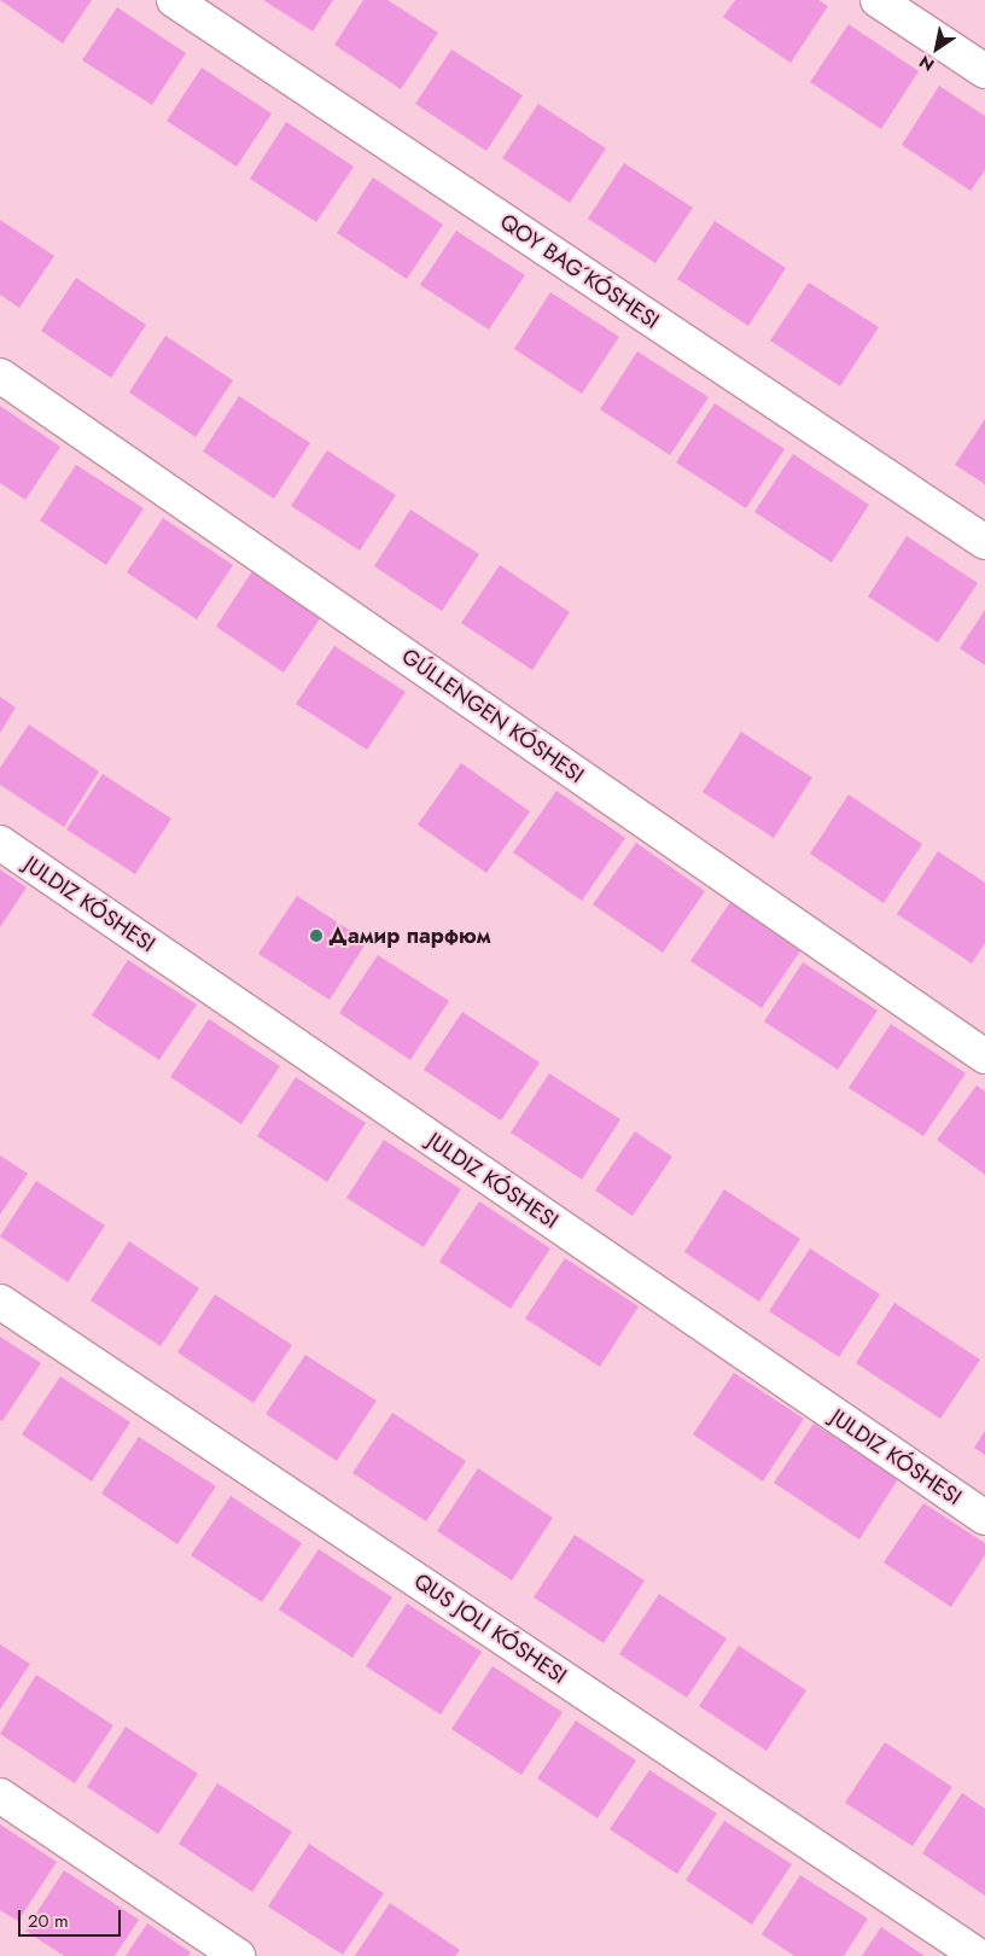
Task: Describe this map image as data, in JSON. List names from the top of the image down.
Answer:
{
  "streets": {
    "street": ["QOY BAǴ KÓSHESI", "GÚLLENGEN KÓSHESI"]
  },
  "places": ["Дамир парфюм"],
  "scale_bar": "20 m",
  "north": "bottom left"
}
